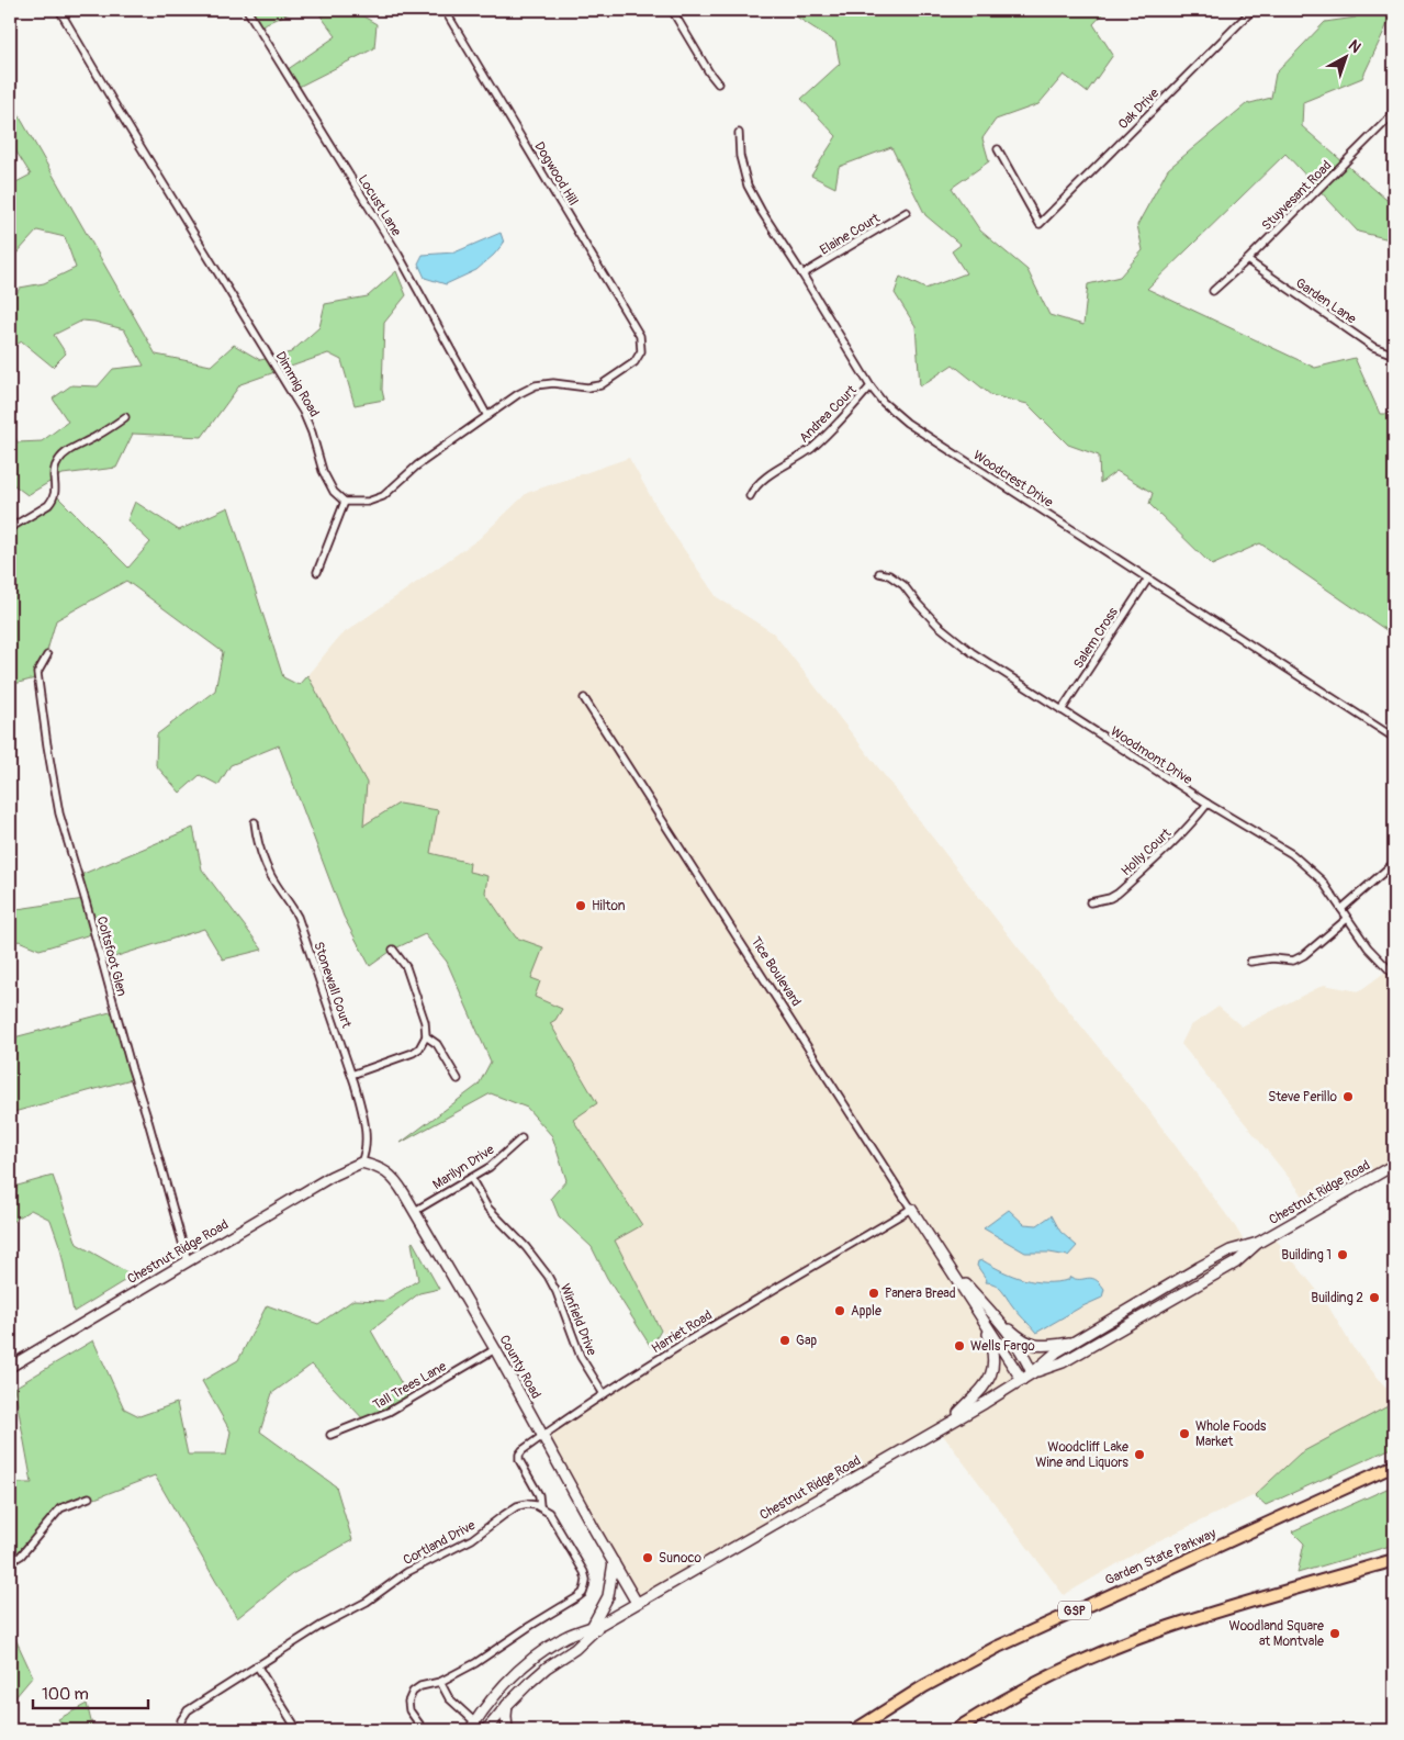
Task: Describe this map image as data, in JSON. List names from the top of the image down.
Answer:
{
  "streets": {
    "highway": ["Garden State Parkway", "GSP"],
    "main road": ["Tice Boulevard", "Chestnut Ridge Road", "County Road"],
    "street": [
      "Oak Drive",
      "Dogwood Hill",
      "Stuyvesant Road",
      "Locust Lane",
      "Elaine Court",
      "Garden Lane",
      "Dimmig Road",
      "Andrea Court",
      "Woodcrest Drive",
      "Salem Cross",
      "Woodmont Drive",
      "Holly Court",
      "Coltsfoot Glen",
      "Stonewall Court",
      "Marilyn Drive",
      "Winfield Drive",
      "Harriet Road",
      "Tall Trees Lane",
      "Cortland Drive"
    ]
  },
  "crossings": [
    ["Dogwood Hill", "Locust Lane"],
    ["Stuyvesant Road", "Garden Lane"],
    ["Elaine Court", "Woodcrest Drive"],
    ["Andrea Court", "Woodcrest Drive"],
    ["Woodcrest Drive", "Salem Cross"],
    ["Salem Cross", "Woodmont Drive"],
    ["Woodmont Drive", "Holly Court"],
    ["Coltsfoot Glen", "Chestnut Ridge Road"],
    ["Tice Boulevard", "Chestnut Ridge Road"],
    ["Tice Boulevard", "Harriet Road"],
    ["Stonewall Court", "Chestnut Ridge Road"],
    ["Stonewall Court", "County Road"],
    ["Marilyn Drive", "Winfield Drive"],
    ["Marilyn Drive", "County Road"],
    ["Chestnut Ridge Road", "County Road"],
    ["Winfield Drive", "Harriet Road"],
    ["Harriet Road", "County Road"],
    ["Harriet Road", "Cortland Drive"],
    ["County Road", "Tall Trees Lane"]
  ],
  "places": [
    "Hilton",
    "Steve Perillo",
    "Building 1",
    "Panera Bread",
    "Building 2",
    "Apple",
    "Gap",
    "Wells Fargo",
    "Whole Foods Market",
    "Woodcliff Lake Wine and Liquors",
    "Sunoco",
    "Woodland Square at Montvale"
  ],
  "scale_bar": "100 m",
  "north": "top right"
}
